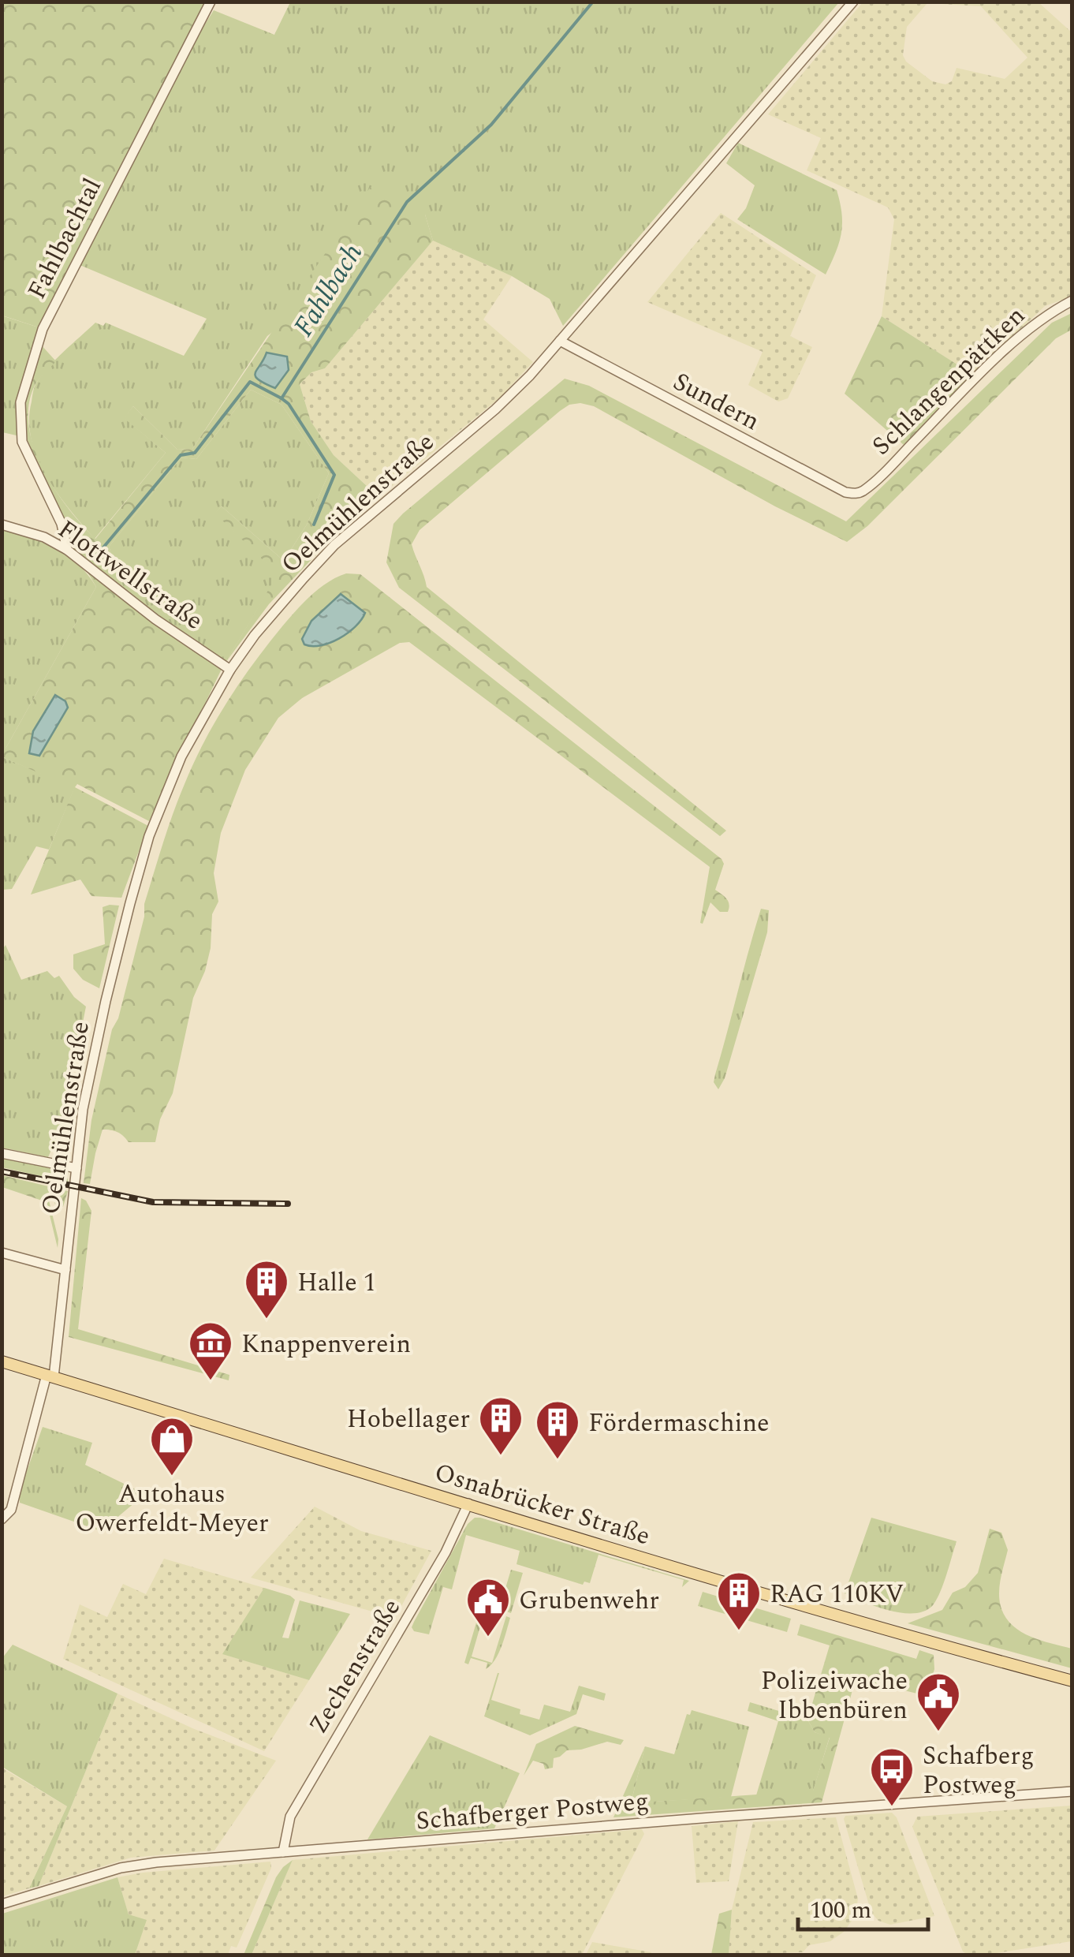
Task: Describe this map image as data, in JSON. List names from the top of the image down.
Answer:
{
  "streets": {
    "main road": ["Osnabrücker Straße"],
    "street": [
      "Fahlbachtal",
      "Schlangenpättken",
      "Sundern",
      "Oelmühlenstraße",
      "Flottwellstraße",
      "Zechenstraße",
      "Schafberger Postweg"
    ]
  },
  "crossings": [
    ["Fahlbachtal", "Flottwellstraße"],
    ["Schlangenpättken", "Sundern"],
    ["Sundern", "Oelmühlenstraße"],
    ["Oelmühlenstraße", "Flottwellstraße"],
    ["Oelmühlenstraße", "Osnabrücker Straße"],
    ["Osnabrücker Straße", "Zechenstraße"],
    ["Zechenstraße", "Schafberger Postweg"]
  ],
  "water": ["Fahlbach"],
  "places": {
    "building": [
      "Halle 1",
      "Hobellager",
      "Fördermaschine",
      "RAG 110KV"
    ],
    "museum": ["Knappenverein"],
    "shop": ["Autohaus Owerfeldt-Meyer"],
    "public building": ["Grubenwehr", "Polizeiwache Ibbenbüren"],
    "bus stop": ["Schafberg Postweg"]
  },
  "scale_bar": "100 m"
}
